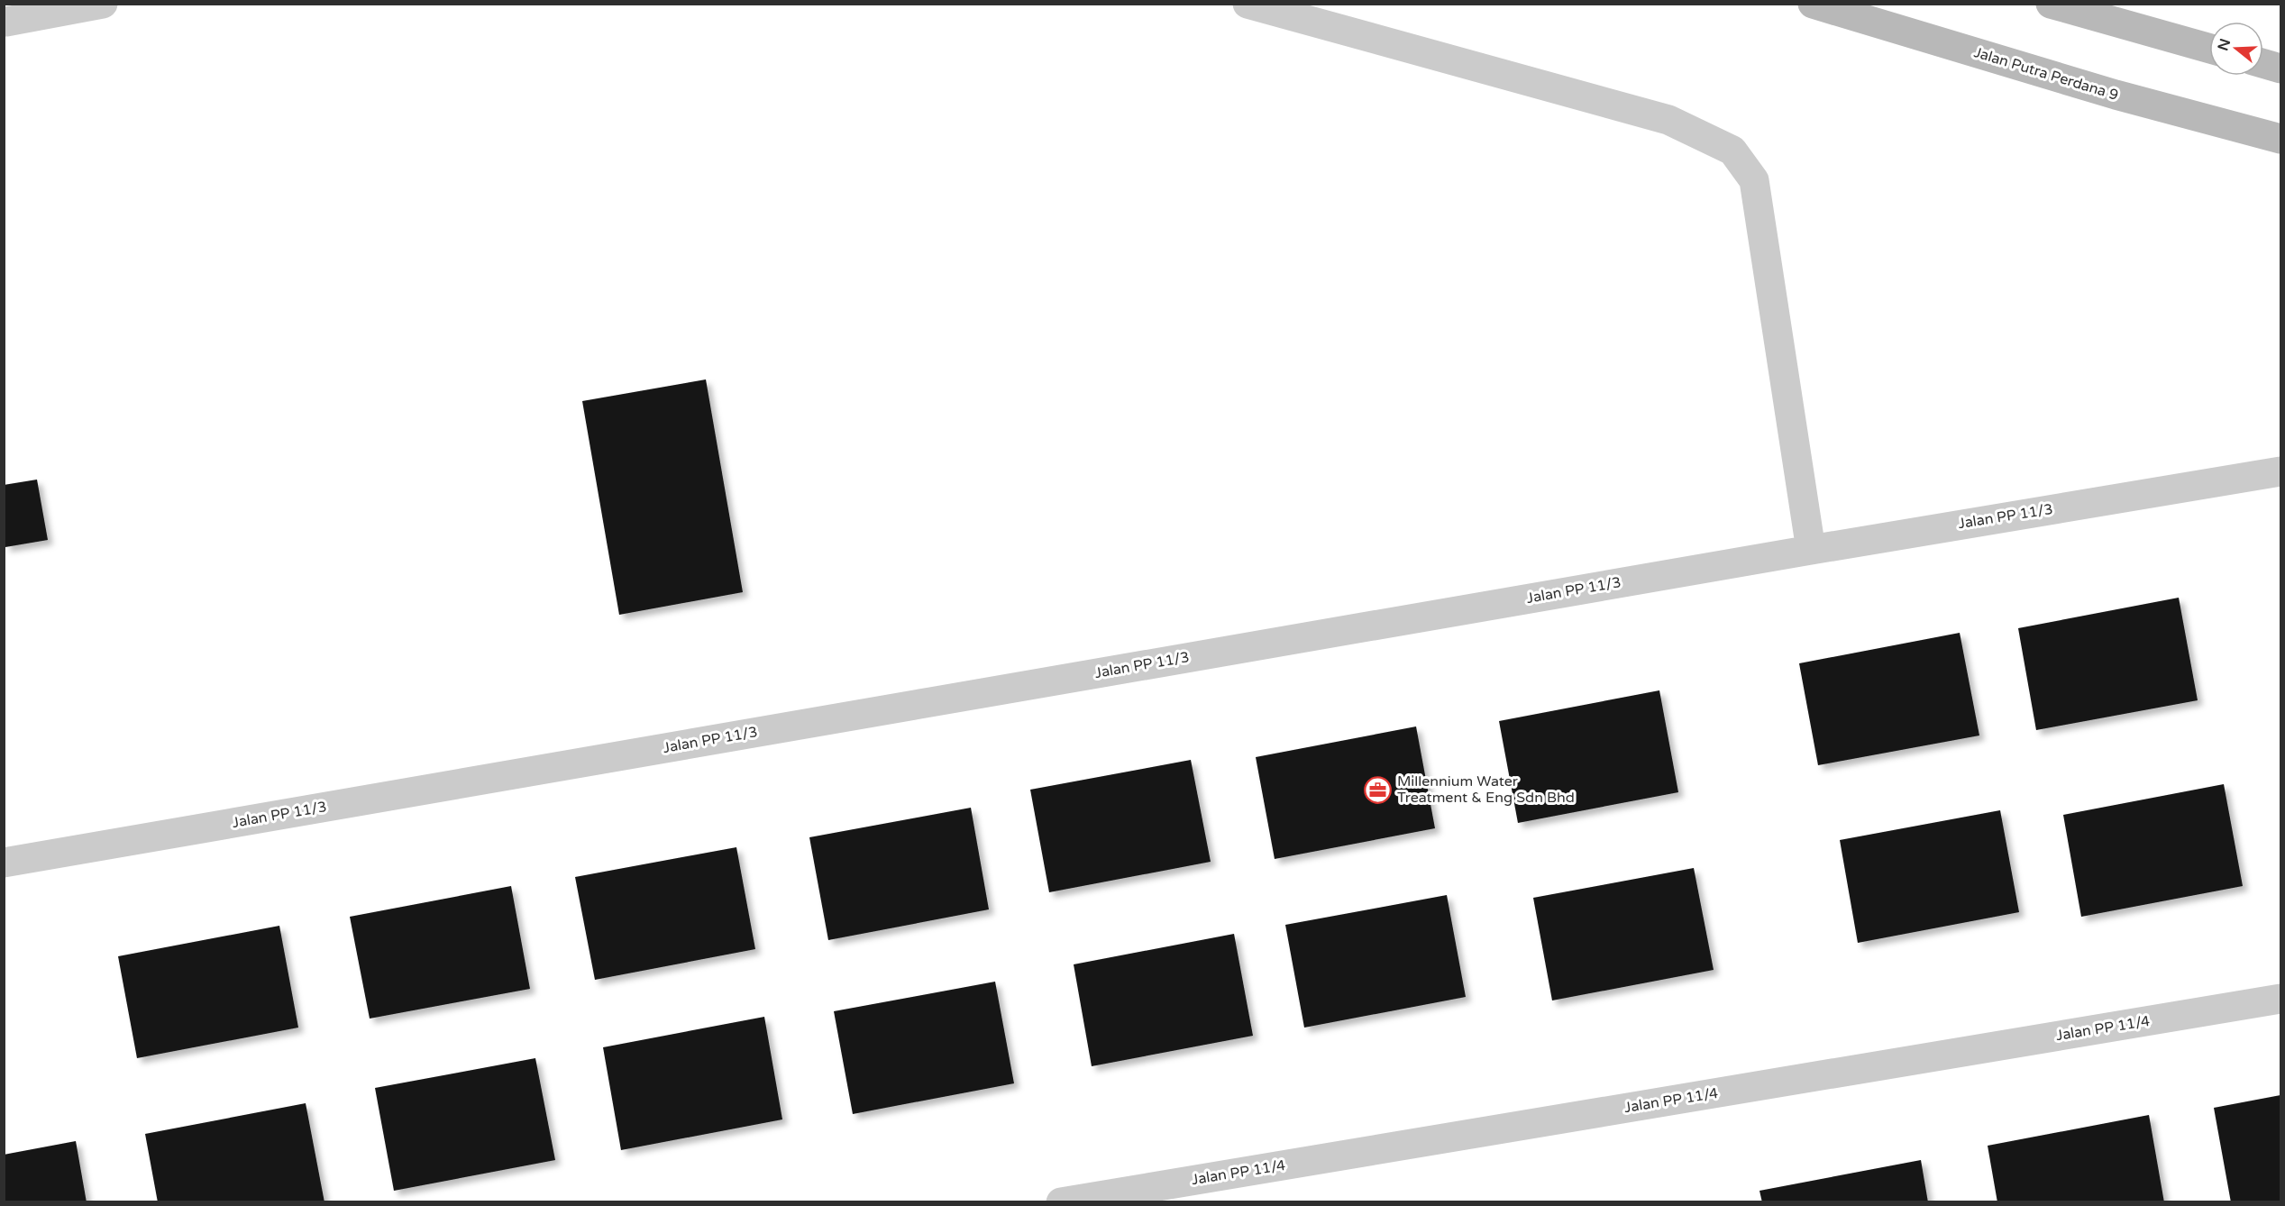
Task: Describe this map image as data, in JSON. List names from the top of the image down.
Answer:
{
  "streets": {
    "street": ["Jalan Putra Perdana 9", "Jalan PP 11/3", "Jalan PP 11/4"]
  },
  "places": {
    "office": ["Millennium Water Treatment & Eng Sdn Bhd"]
  },
  "north": "left"
}
